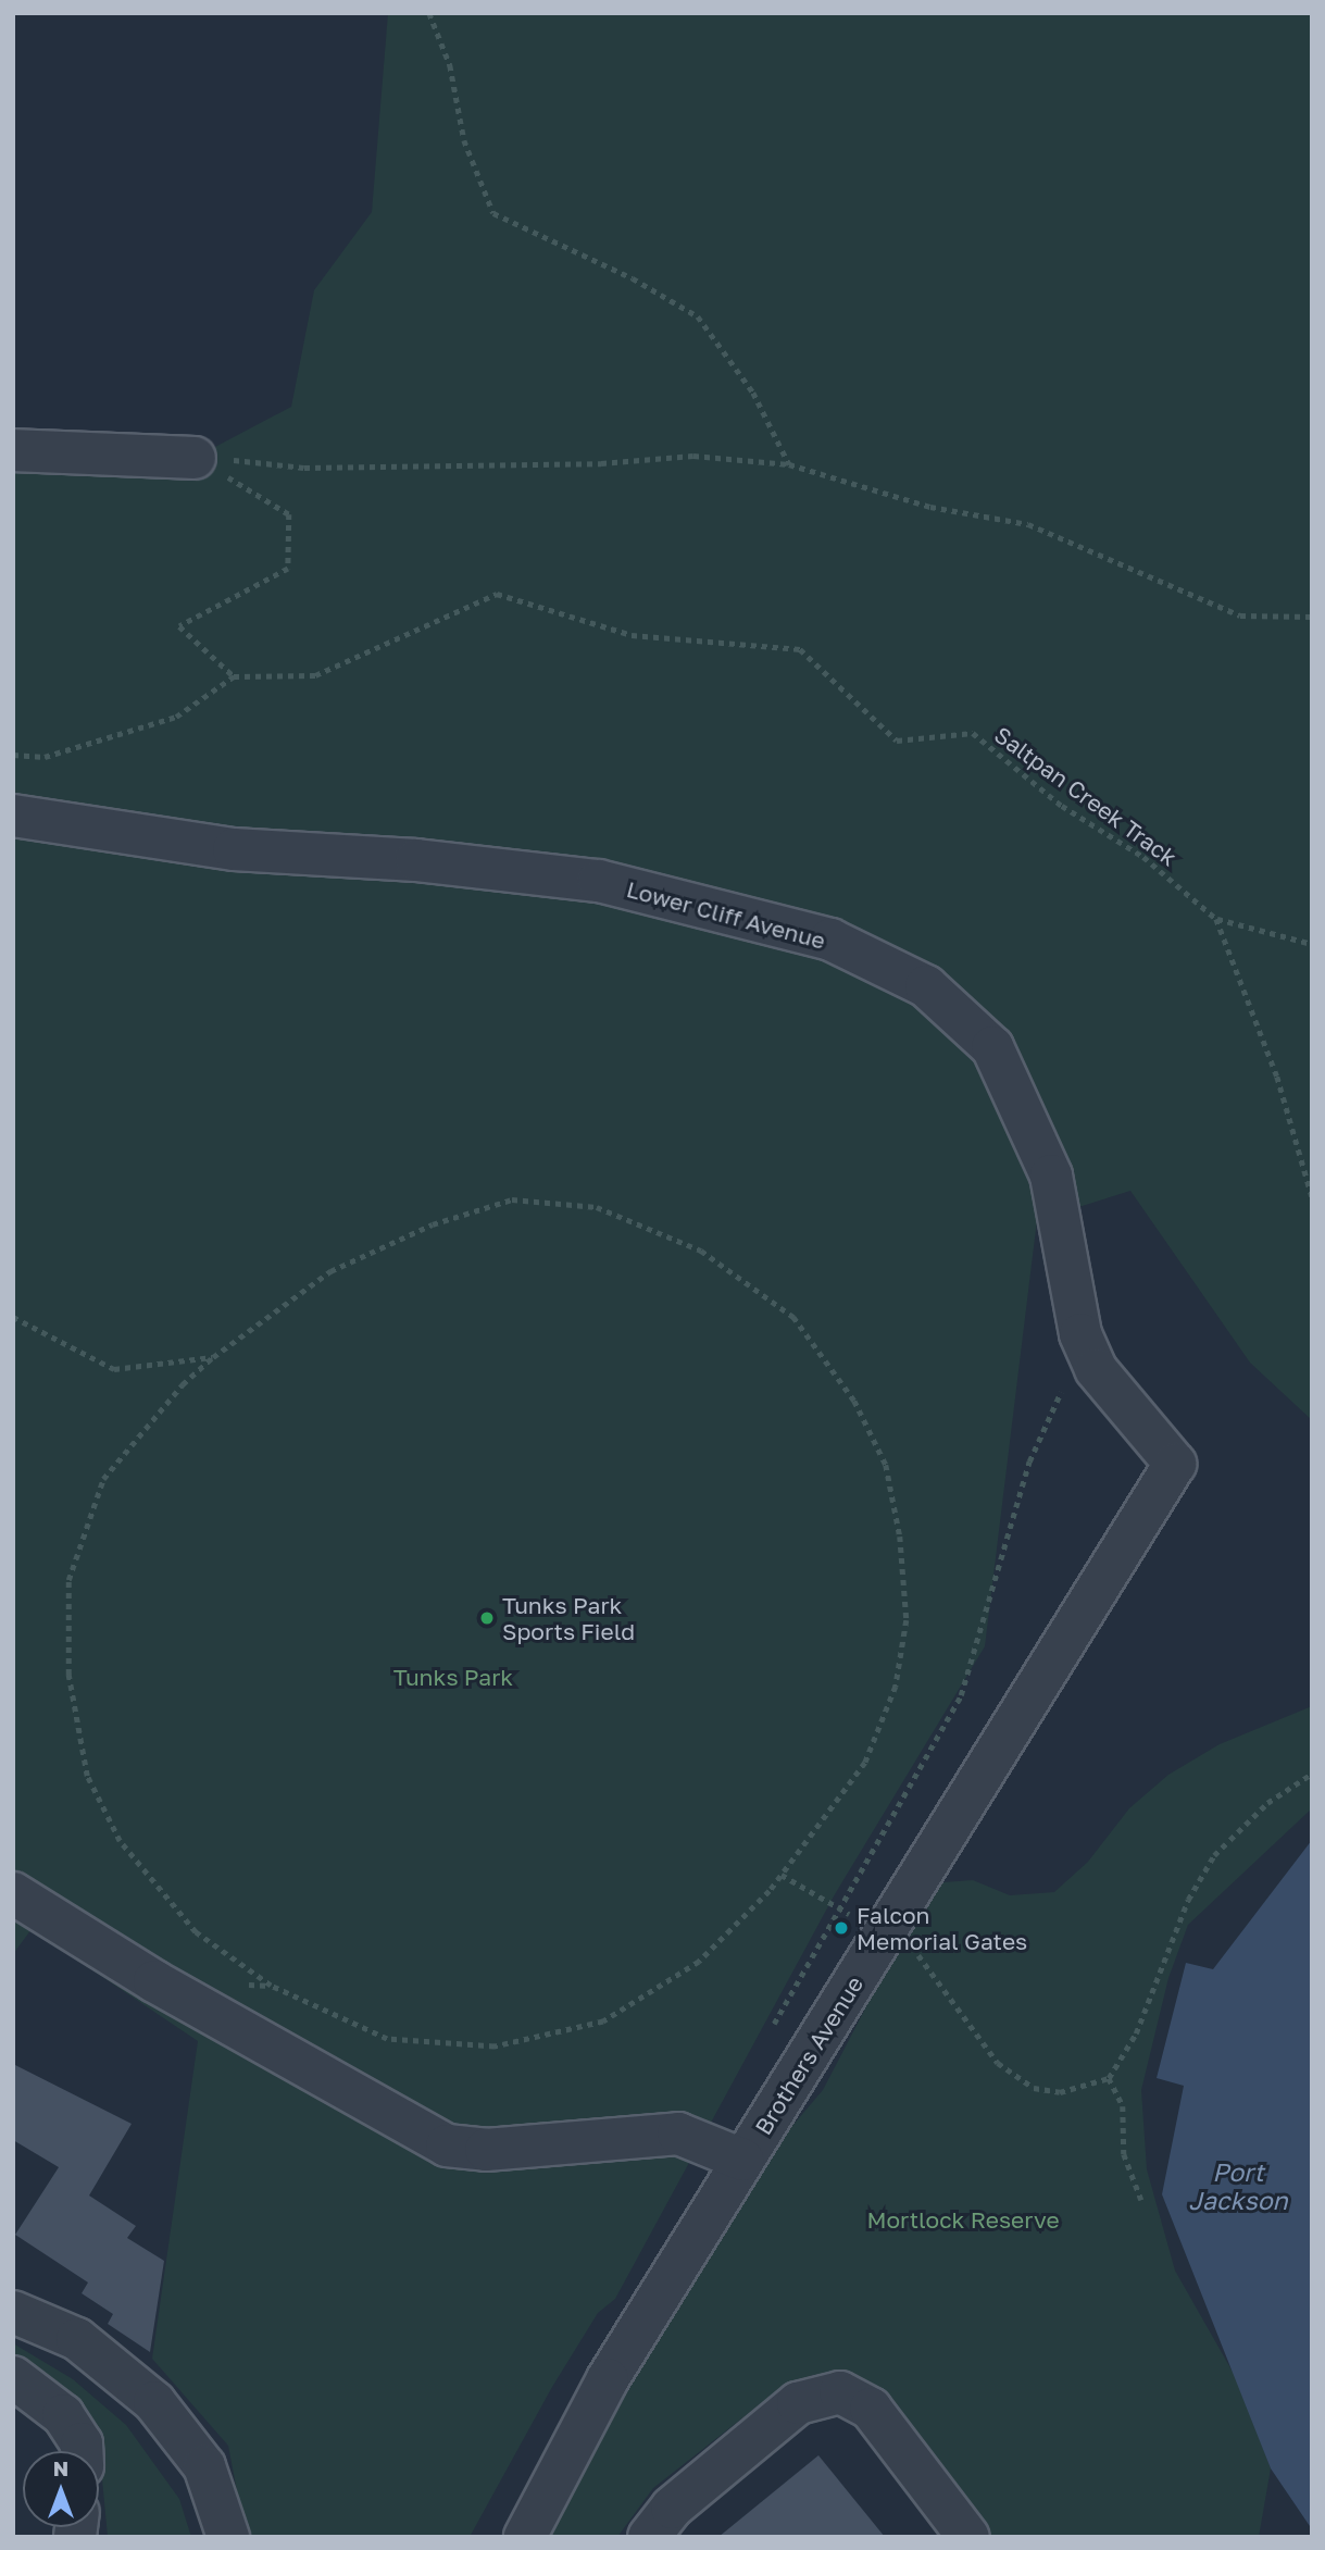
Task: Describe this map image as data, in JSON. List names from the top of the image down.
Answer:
{
  "streets": {
    "street": ["Lower Cliff Avenue", "Brothers Avenue"],
    "path": ["Saltpan Creek Track"]
  },
  "crossings": [
    ["Lower Cliff Avenue", "Brothers Avenue"]
  ],
  "water": ["Port Jackson"],
  "parks": ["Tunks Park", "Mortlock Reserve"],
  "places": ["Tunks Park Sports Field", "Falcon Memorial Gates"],
  "north": "top"
}
